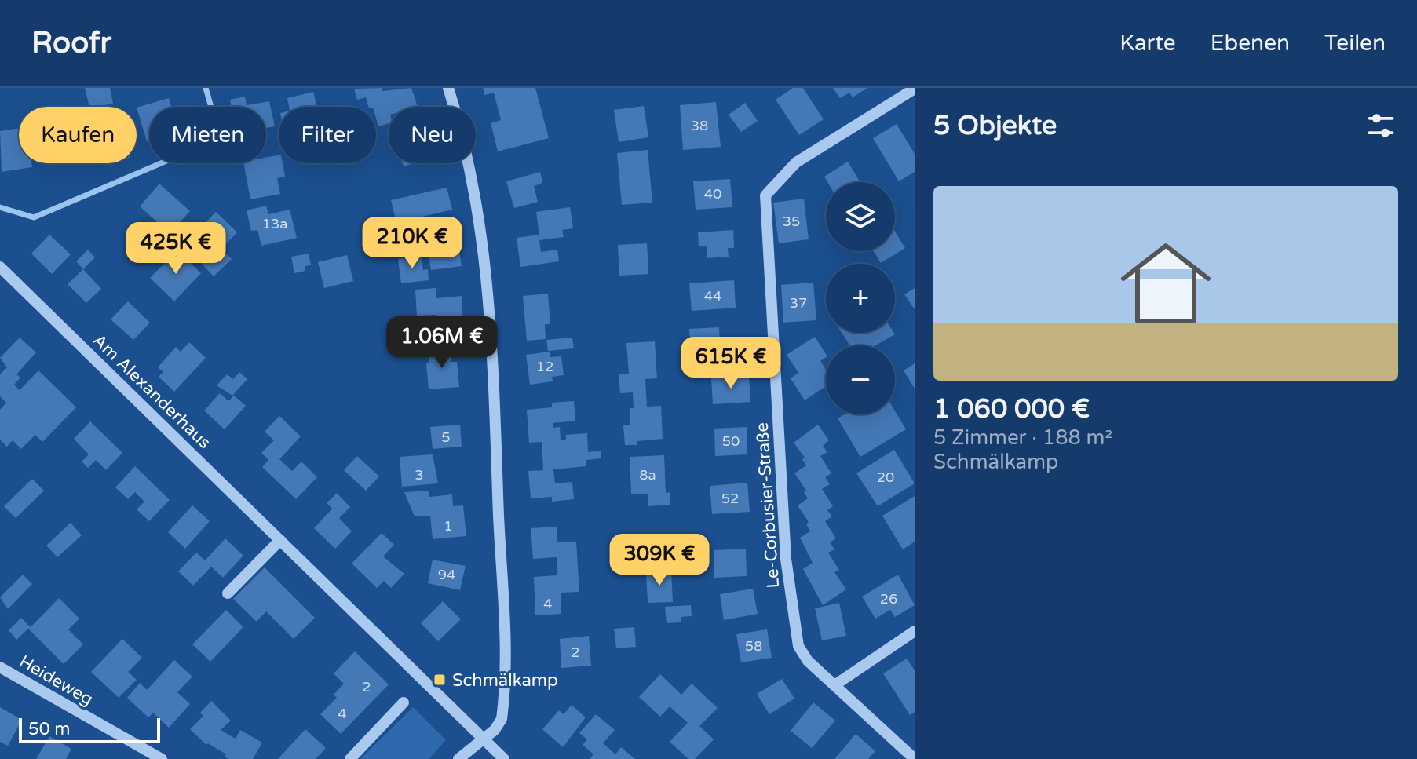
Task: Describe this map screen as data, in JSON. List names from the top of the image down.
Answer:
{
  "streets": {
    "street": ["Am Alexanderhaus", "Le-Corbusier-Straße", "Heideweg"]
  },
  "places": {
    "transit": ["Schmälkamp"]
  },
  "house_numbers": [
    "38",
    "40",
    "35",
    "13a",
    "44",
    "37",
    "12",
    "5",
    "50",
    "3",
    "8a",
    "20",
    "52",
    "1",
    "94",
    "26",
    "4",
    "58",
    "2",
    "2",
    "4"
  ],
  "scale_bar": "50 m",
  "page": {
    "header": "Roofr",
    "nav": ["Karte", "Ebenen", "Teilen"],
    "heading": "5 Objekte",
    "chip": [
      "Kaufen",
      "Mieten",
      "Filter",
      "Neu"
    ],
    "list": [
      {
        "name": "1 060 000 €",
        "note": "5 Zimmer · 188 m² · Schmälkamp"
      }
    ],
    "map_buttons": ["+", "−"],
    "price": [
      "210K €",
      "425K €",
      "1.06M €",
      "615K €",
      "309K €"
    ],
    "scale": "50 m"
  }
}
